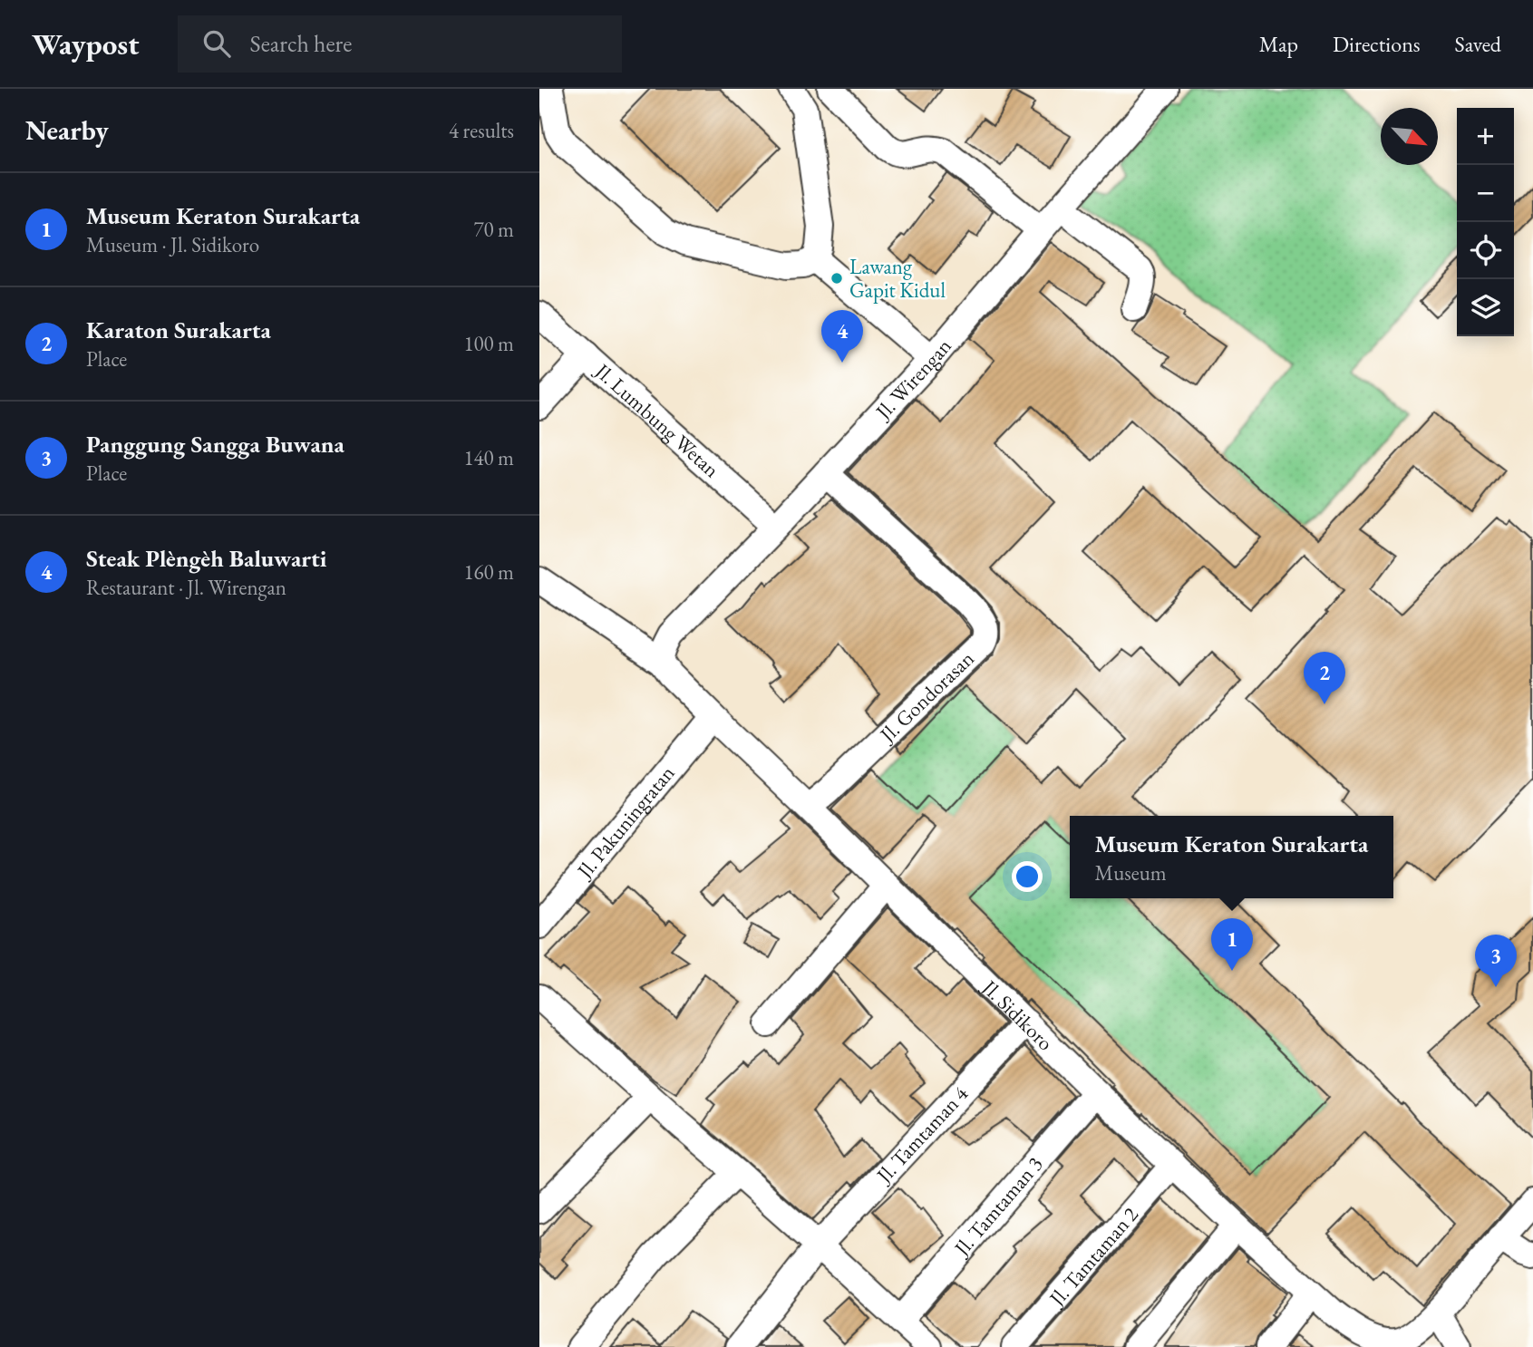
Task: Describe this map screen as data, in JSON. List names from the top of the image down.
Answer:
{
  "streets": {
    "street": [
      "Jl. Wirengan",
      "Jl. Lumbung Wetan",
      "Jl. Gondorasan",
      "Jl. Pakuningratan",
      "Jl. Sidikoro",
      "Jl. Tamtaman 4",
      "Jl. Tamtaman 3",
      "Jl. Tamtaman 2"
    ]
  },
  "crossings": [
    ["Jl. Wirengan", "Jl. Lumbung Wetan"],
    ["Jl. Wirengan", "Jl. Gondorasan"],
    ["Jl. Wirengan", "Jl. Sidikoro"],
    ["Jl. Gondorasan", "Jl. Sidikoro"],
    ["Jl. Pakuningratan", "Jl. Sidikoro"],
    ["Jl. Sidikoro", "Jl. Tamtaman 4"],
    ["Jl. Sidikoro", "Jl. Tamtaman 3"],
    ["Jl. Sidikoro", "Jl. Tamtaman 2"]
  ],
  "places": ["Lawang Gapit Kidul"],
  "north": "bottom right",
  "page": {
    "header": "Waypost",
    "search": "Search here",
    "nav": ["Map", "Directions", "Saved"],
    "heading": ["Nearby", "4 results"],
    "map_buttons": ["+", "−"],
    "list": [
      {
        "mark": "1",
        "name": "Museum Keraton Surakarta",
        "note": "Museum · Jl. Sidikoro",
        "value": "70 m"
      },
      {
        "mark": "2",
        "name": "Karaton Surakarta",
        "note": "Place",
        "value": "100 m"
      },
      {
        "mark": "3",
        "name": "Panggung Sangga Buwana",
        "note": "Place",
        "value": "140 m"
      },
      {
        "mark": "4",
        "name": "Steak Plèngèh Baluwarti",
        "note": "Restaurant · Jl. Wirengan",
        "value": "160 m"
      }
    ],
    "pins": [
      "4",
      "2",
      "1",
      "3"
    ],
    "popup": ["Museum Keraton Surakarta", "Museum"]
  }
}
